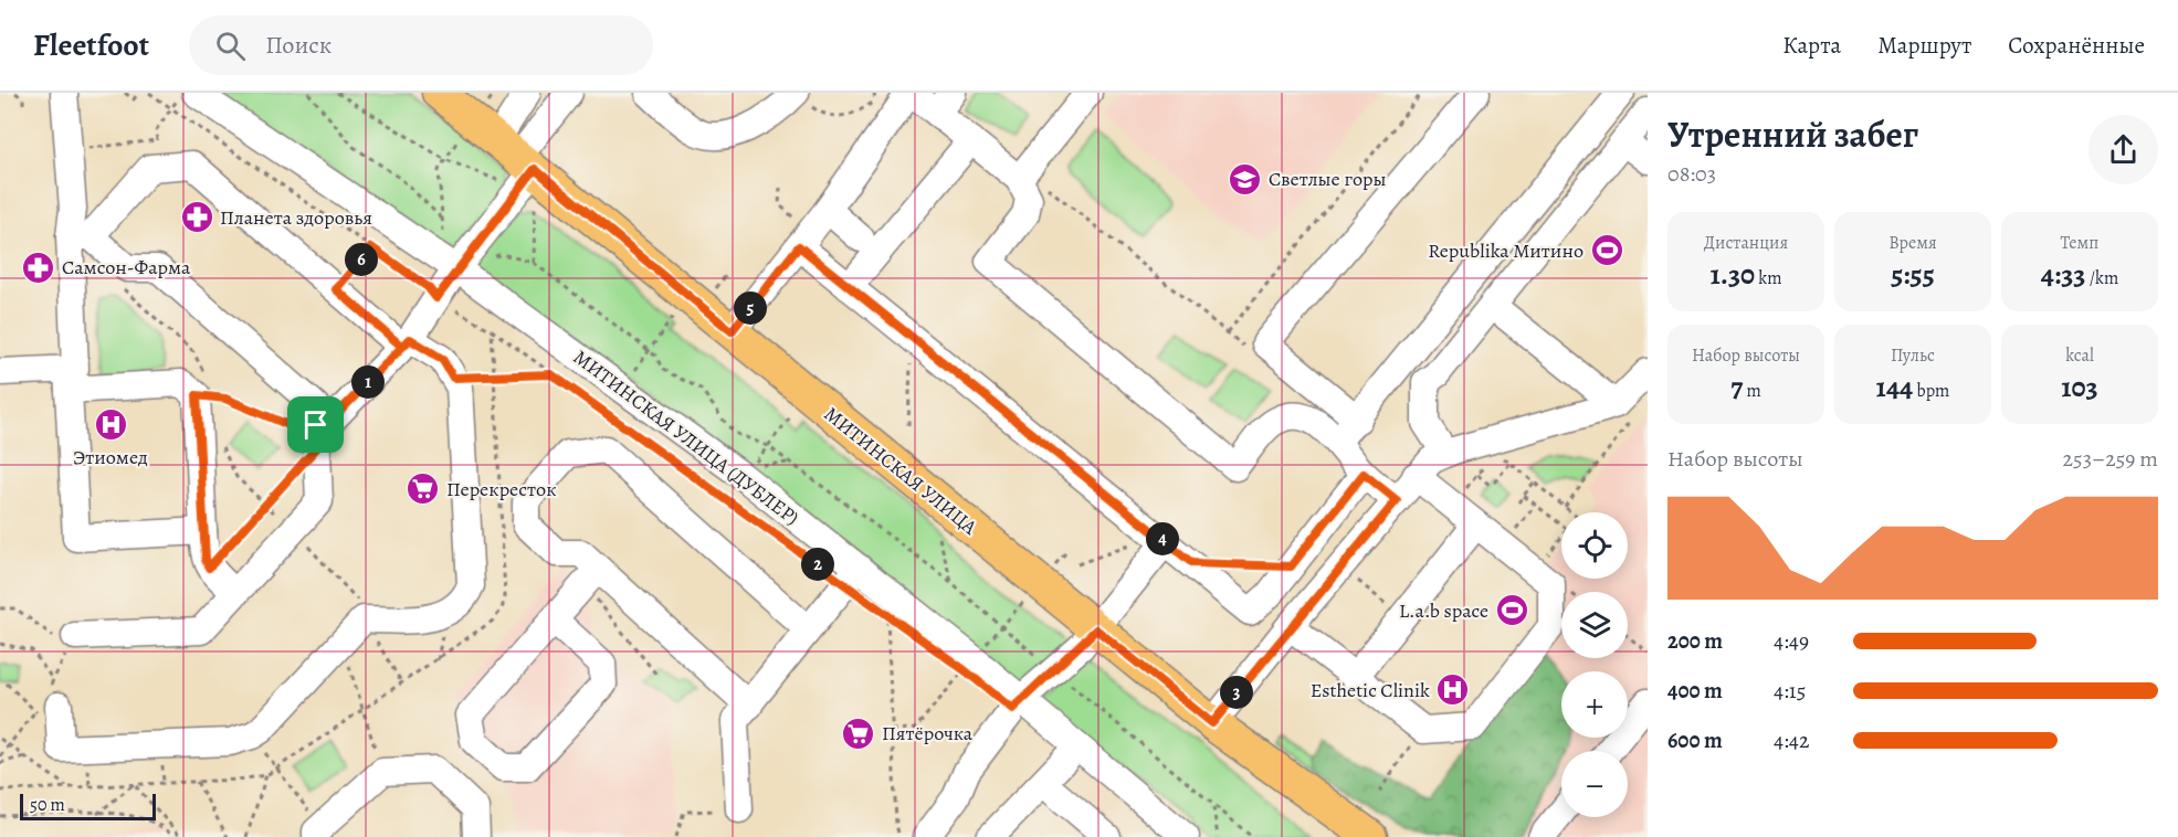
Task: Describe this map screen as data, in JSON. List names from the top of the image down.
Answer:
{
  "streets": {
    "main road": ["МИТИНСКАЯ УЛИЦА"],
    "street": ["МИТИНСКАЯ УЛИЦА (ДУБЛЕР)"]
  },
  "places": {
    "school or university": ["Светлые горы"],
    "pharmacy": ["Планета здоровья", "Самсон-Фарма"],
    "sports": ["Republika Митино", "L.a.b space"],
    "hospital": ["Этиомед", "Esthetic Clinik"],
    "supermarket": ["Перекресток", "Пятёрочка"]
  },
  "scale_bar": "50 m",
  "page": {
    "header": "Fleetfoot",
    "search": "Поиск",
    "nav": ["Карта", "Маршрут", "Сохранённые"],
    "heading": ["Утренний забег", "08:03"],
    "stats": [
      ["Дистанция", "1.30 km"],
      ["Время", "5:55"],
      ["Темп", "4:33 /km"],
      ["Набор высоты", "7 m"],
      ["Пульс", "144 bpm"],
      ["kcal", "103"]
    ],
    "pins": [
      "6",
      "5",
      "1",
      "4",
      "2",
      "3"
    ],
    "chart": ["Набор высоты", "253–259 m"],
    "map_buttons": ["+", "−"],
    "list": [
      {
        "name": "200 m",
        "note": "4:49"
      },
      {
        "name": "400 m",
        "note": "4:15"
      },
      {
        "name": "600 m",
        "note": "4:42"
      }
    ],
    "scale": "50 m"
  }
}
